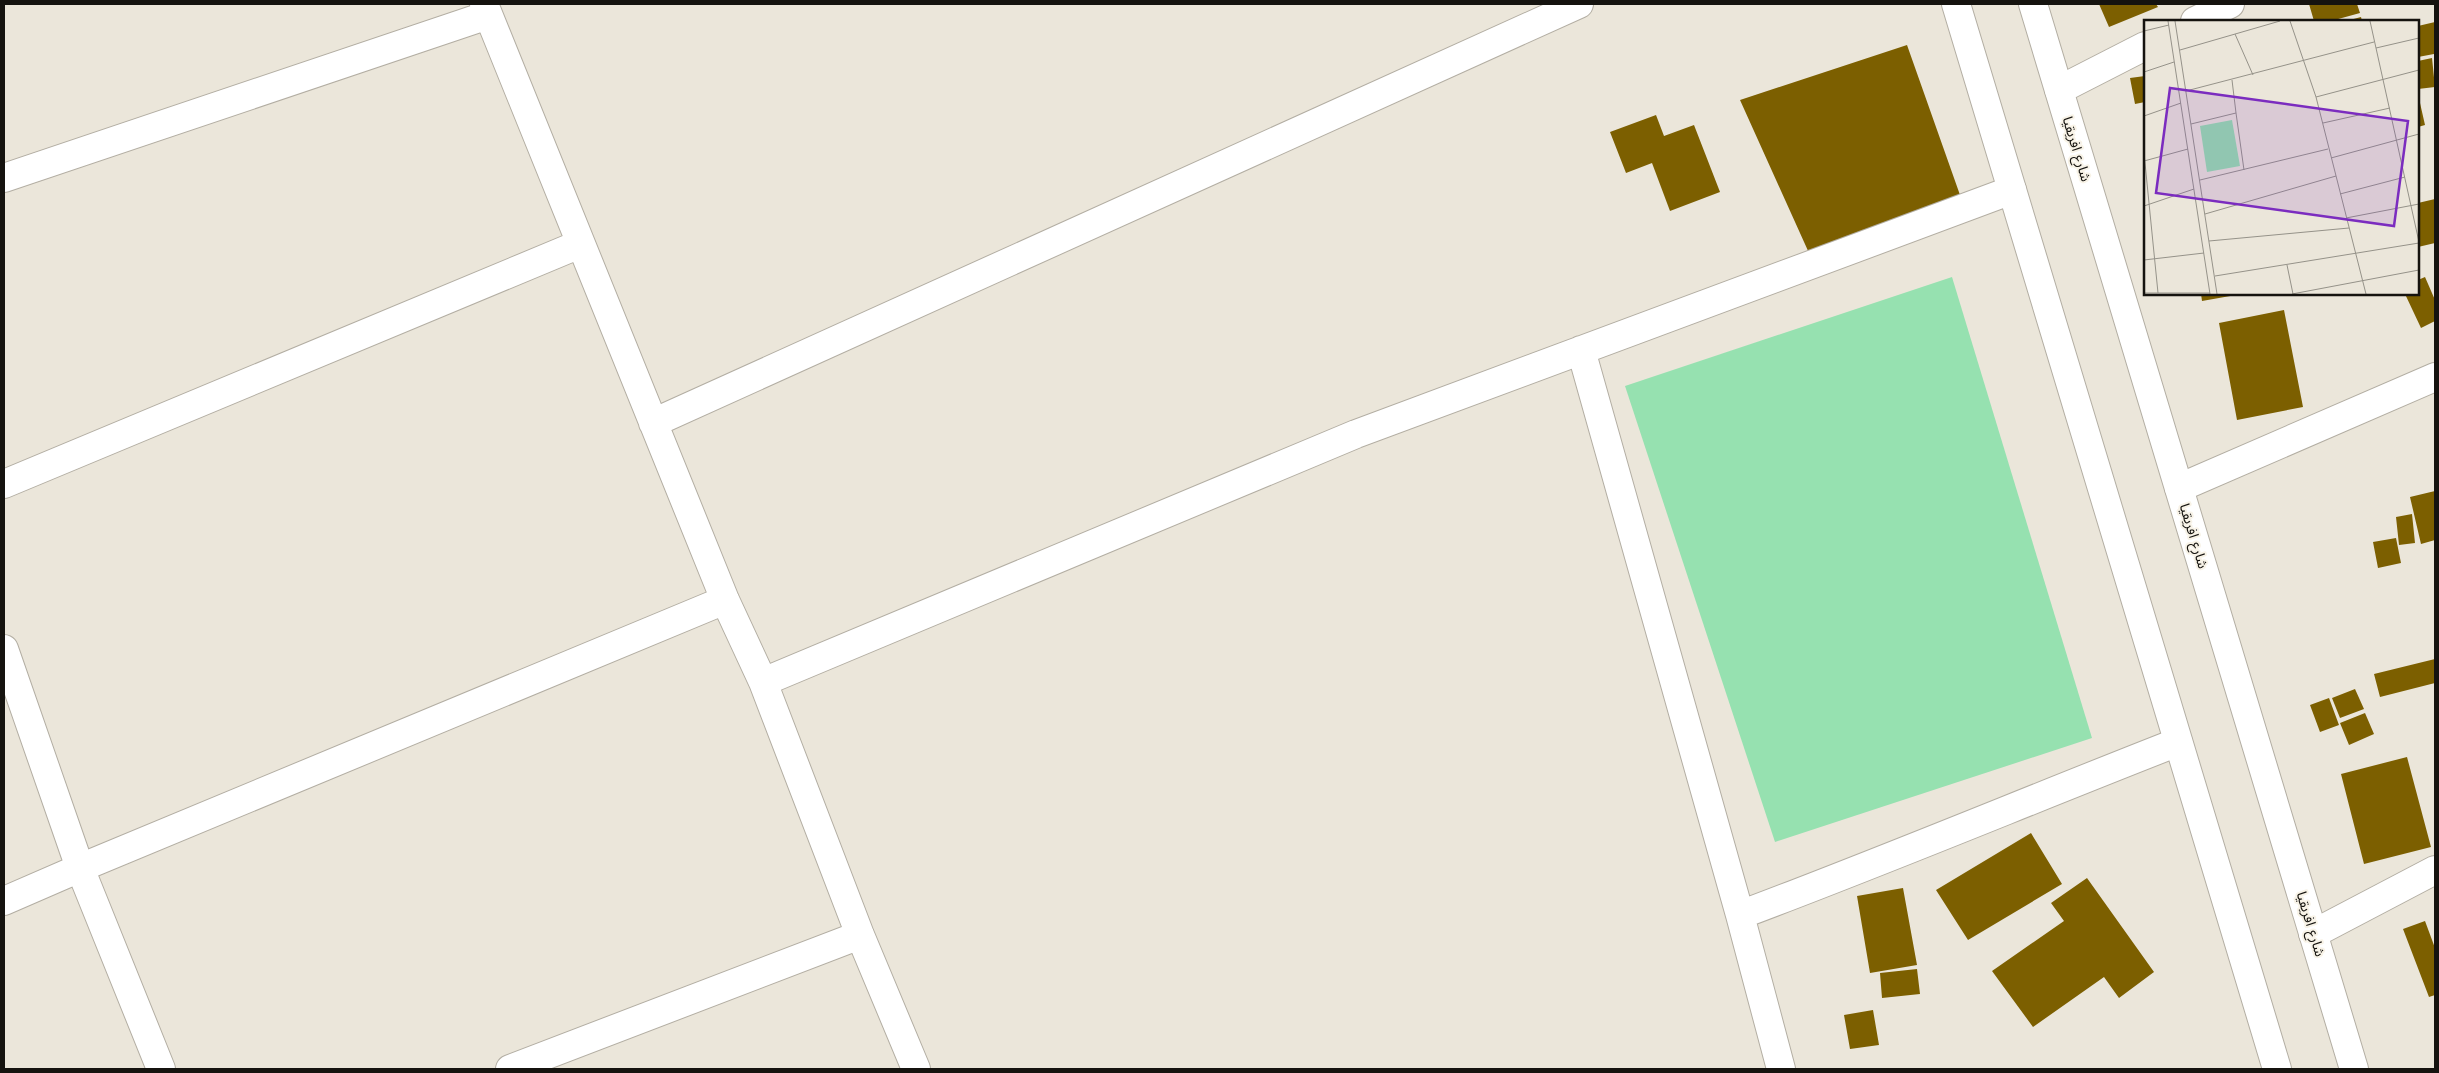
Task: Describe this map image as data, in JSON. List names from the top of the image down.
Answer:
{
  "streets": {
    "street": ["شارع افريقيا"]
  }
}
